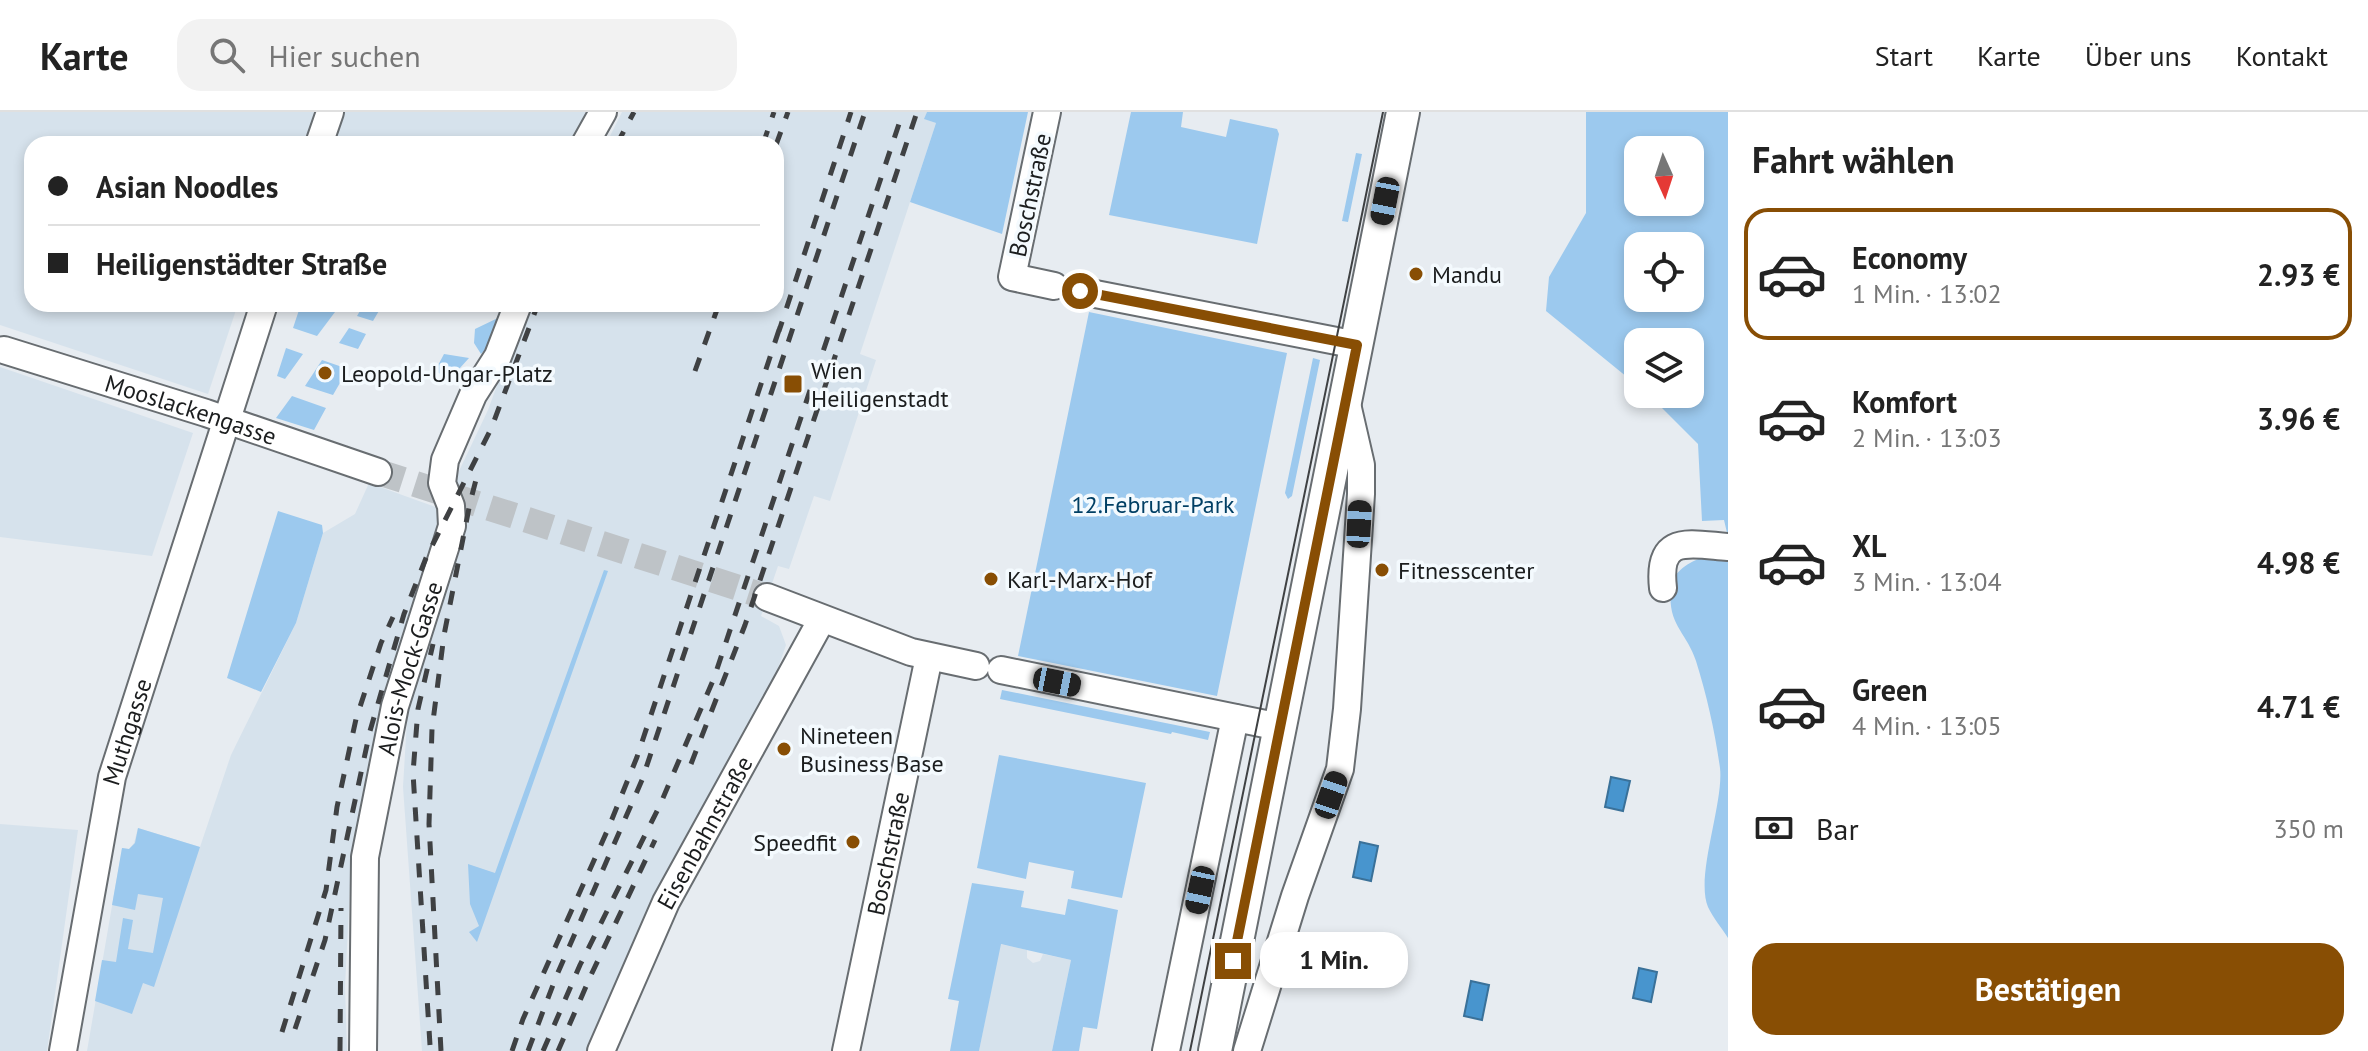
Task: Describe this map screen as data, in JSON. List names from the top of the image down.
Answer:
{
  "streets": {
    "street": [
      "Boschstraße",
      "Mooslackengasse",
      "Alois-Mock-Gasse",
      "Muthgasse",
      "Eisenbahnstraße"
    ]
  },
  "crossings": [
    ["Mooslackengasse", "Muthgasse"]
  ],
  "parks": ["12.Februar-Park"],
  "places": {
    "other": [
      "Mandu",
      "Leopold-Ungar-Platz",
      "Fitnesscenter",
      "Karl-Marx-Hof",
      "Nineteen Business Base",
      "Speedfit"
    ],
    "transit": ["Wien Heiligenstadt"]
  },
  "north": "bottom",
  "page": {
    "header": "Karte",
    "search": "Hier suchen",
    "nav": [
      "Start",
      "Karte",
      "Über uns",
      "Kontakt"
    ],
    "heading": "Fahrt wählen",
    "banner": ["Asian Noodles", "Heiligenstädter Straße"],
    "list": [
      {
        "name": "Economy",
        "note": "1 Min. · 13:02",
        "value": "2.93 €"
      },
      {
        "name": "Komfort",
        "note": "2 Min. · 13:03",
        "value": "3.96 €"
      },
      {
        "name": "XL",
        "note": "3 Min. · 13:04",
        "value": "4.98 €"
      },
      {
        "name": "Green",
        "note": "4 Min. · 13:05",
        "value": "4.71 €"
      }
    ],
    "pay": ["Bar", "350 m"],
    "buttons": "Bestätigen",
    "bubble": "1 Min."
  }
}
